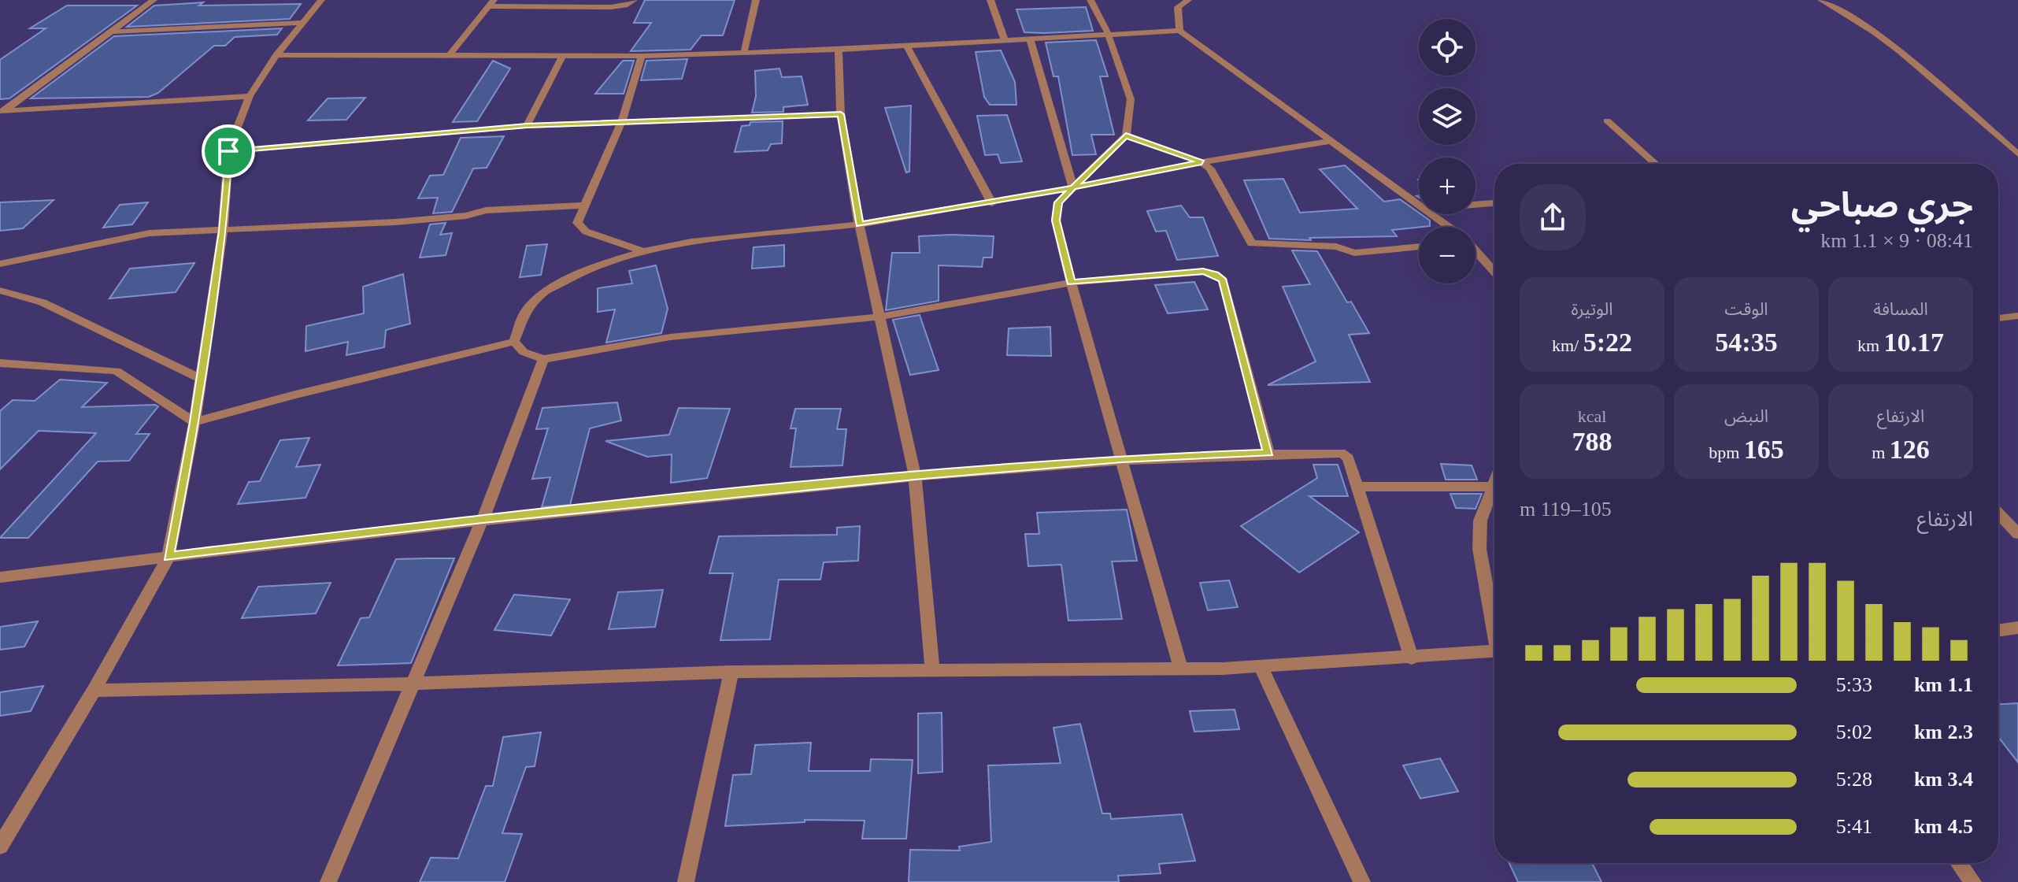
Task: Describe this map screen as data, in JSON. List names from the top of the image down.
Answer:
{
  "page": {
    "map_buttons": ["+", "−"],
    "heading": ["جري صباحي", "08:41 · 9 × 1.1 km"],
    "stats": [
      ["المسافة", "10.17 km"],
      ["الوقت", "54:35"],
      ["الوتيرة", "5:22 /km"],
      ["الارتفاع", "126 m"],
      ["النبض", "165 bpm"],
      ["kcal", "788"]
    ],
    "chart": ["الارتفاع", "105–119 m"],
    "list": [
      {
        "name": "1.1 km",
        "note": "5:33"
      },
      {
        "name": "2.3 km",
        "note": "5:02"
      },
      {
        "name": "3.4 km",
        "note": "5:28"
      },
      {
        "name": "4.5 km",
        "note": "5:41"
      }
    ]
  }
}
